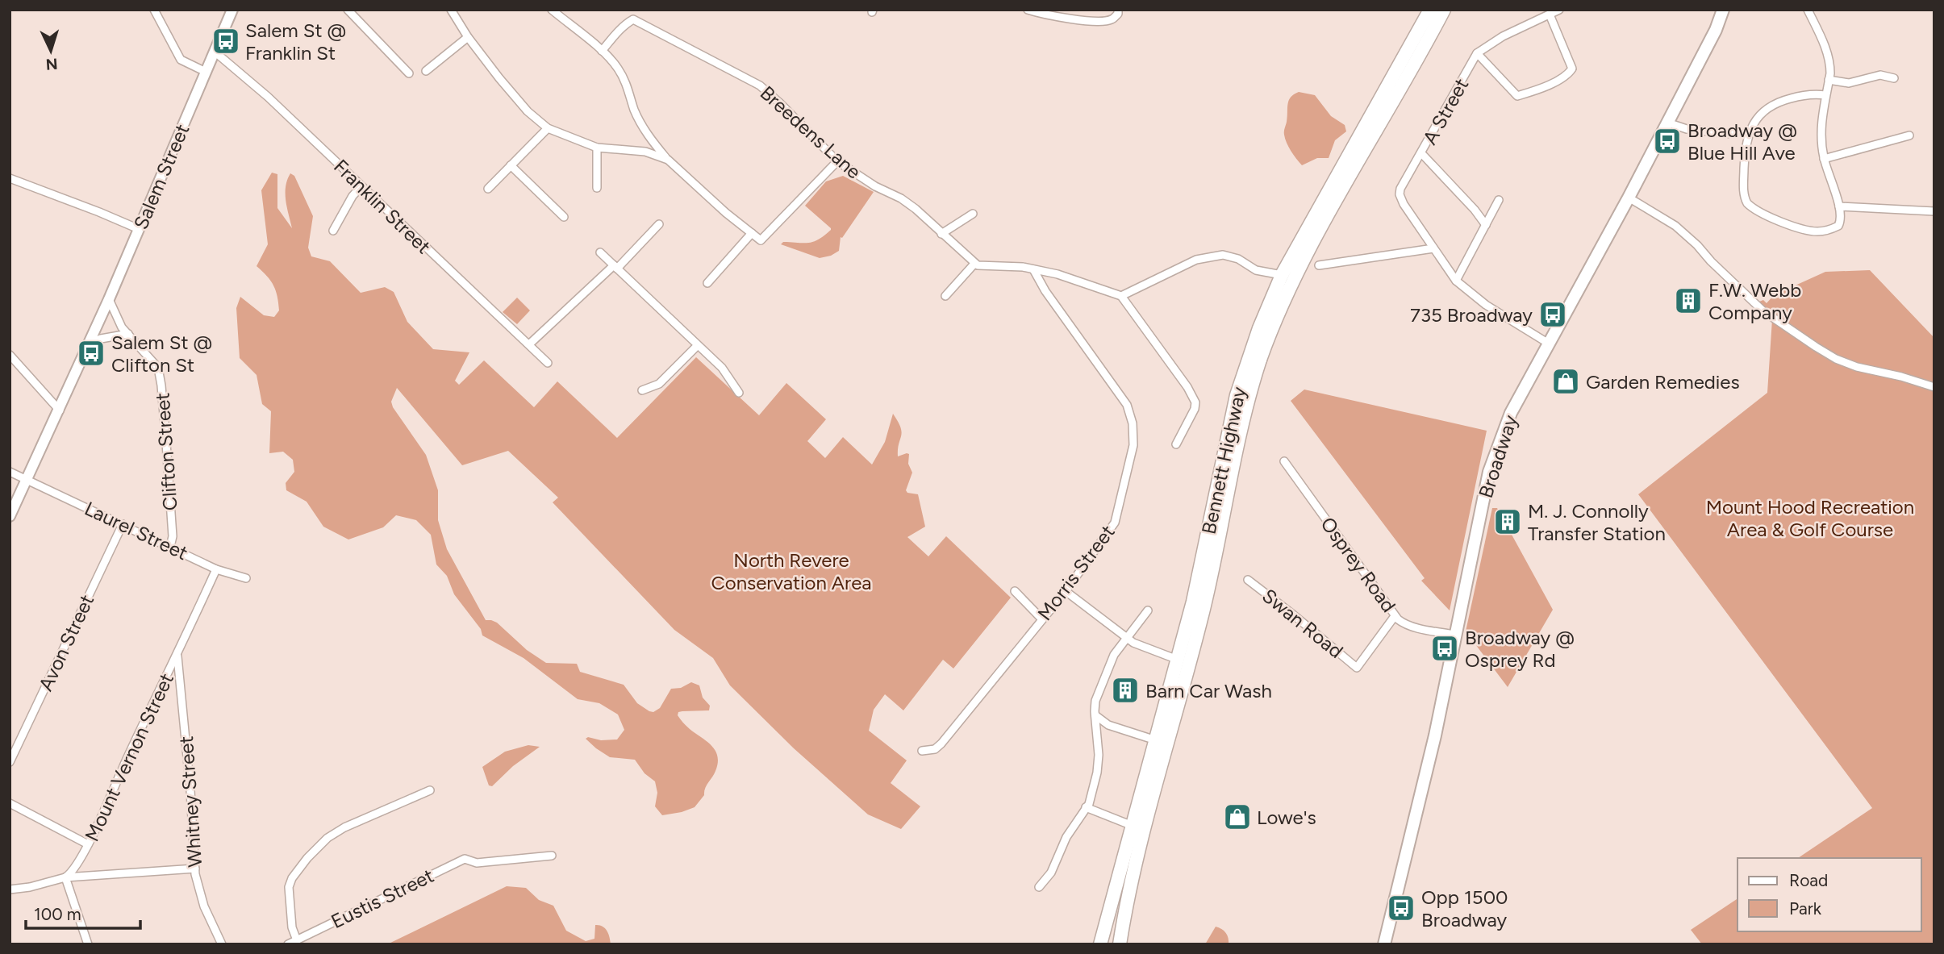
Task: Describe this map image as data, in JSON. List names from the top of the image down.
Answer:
{
  "streets": {
    "highway": ["Bennett Highway"],
    "main road": ["Salem Street", "Broadway"],
    "street": [
      "A Street",
      "Breedens Lane",
      "Franklin Street",
      "Clifton Street",
      "Laurel Street",
      "Osprey Road",
      "Morris Street",
      "Swan Road",
      "Avon Street",
      "Mount Vernon Street",
      "Whitney Street",
      "Eustis Street"
    ]
  },
  "crossings": [
    ["Salem Street", "Franklin Street"],
    ["Salem Street", "Clifton Street"],
    ["Salem Street", "Laurel Street"],
    ["Clifton Street", "Laurel Street"],
    ["Broadway", "Osprey Road"],
    ["Laurel Street", "Avon Street"],
    ["Laurel Street", "Mount Vernon Street"],
    ["Osprey Road", "Swan Road"],
    ["Mount Vernon Street", "Whitney Street"]
  ],
  "parks": ["Mount Hood Recreation Area & Golf Course", "North Revere Conservation Area"],
  "places": {
    "bus stop": [
      "Salem St @ Franklin St",
      "Broadway @ Blue Hill Ave",
      "735 Broadway",
      "Salem St @ Clifton St",
      "Broadway @ Osprey Rd",
      "Opp 1500 Broadway"
    ],
    "building": ["F.W. Webb Company", "M. J. Connolly Transfer Station", "Barn Car Wash"],
    "shop": ["Garden Remedies", "Lowe's"]
  },
  "legend": ["Road", "Park"],
  "scale_bar": "100 m",
  "north": "bottom"
}
